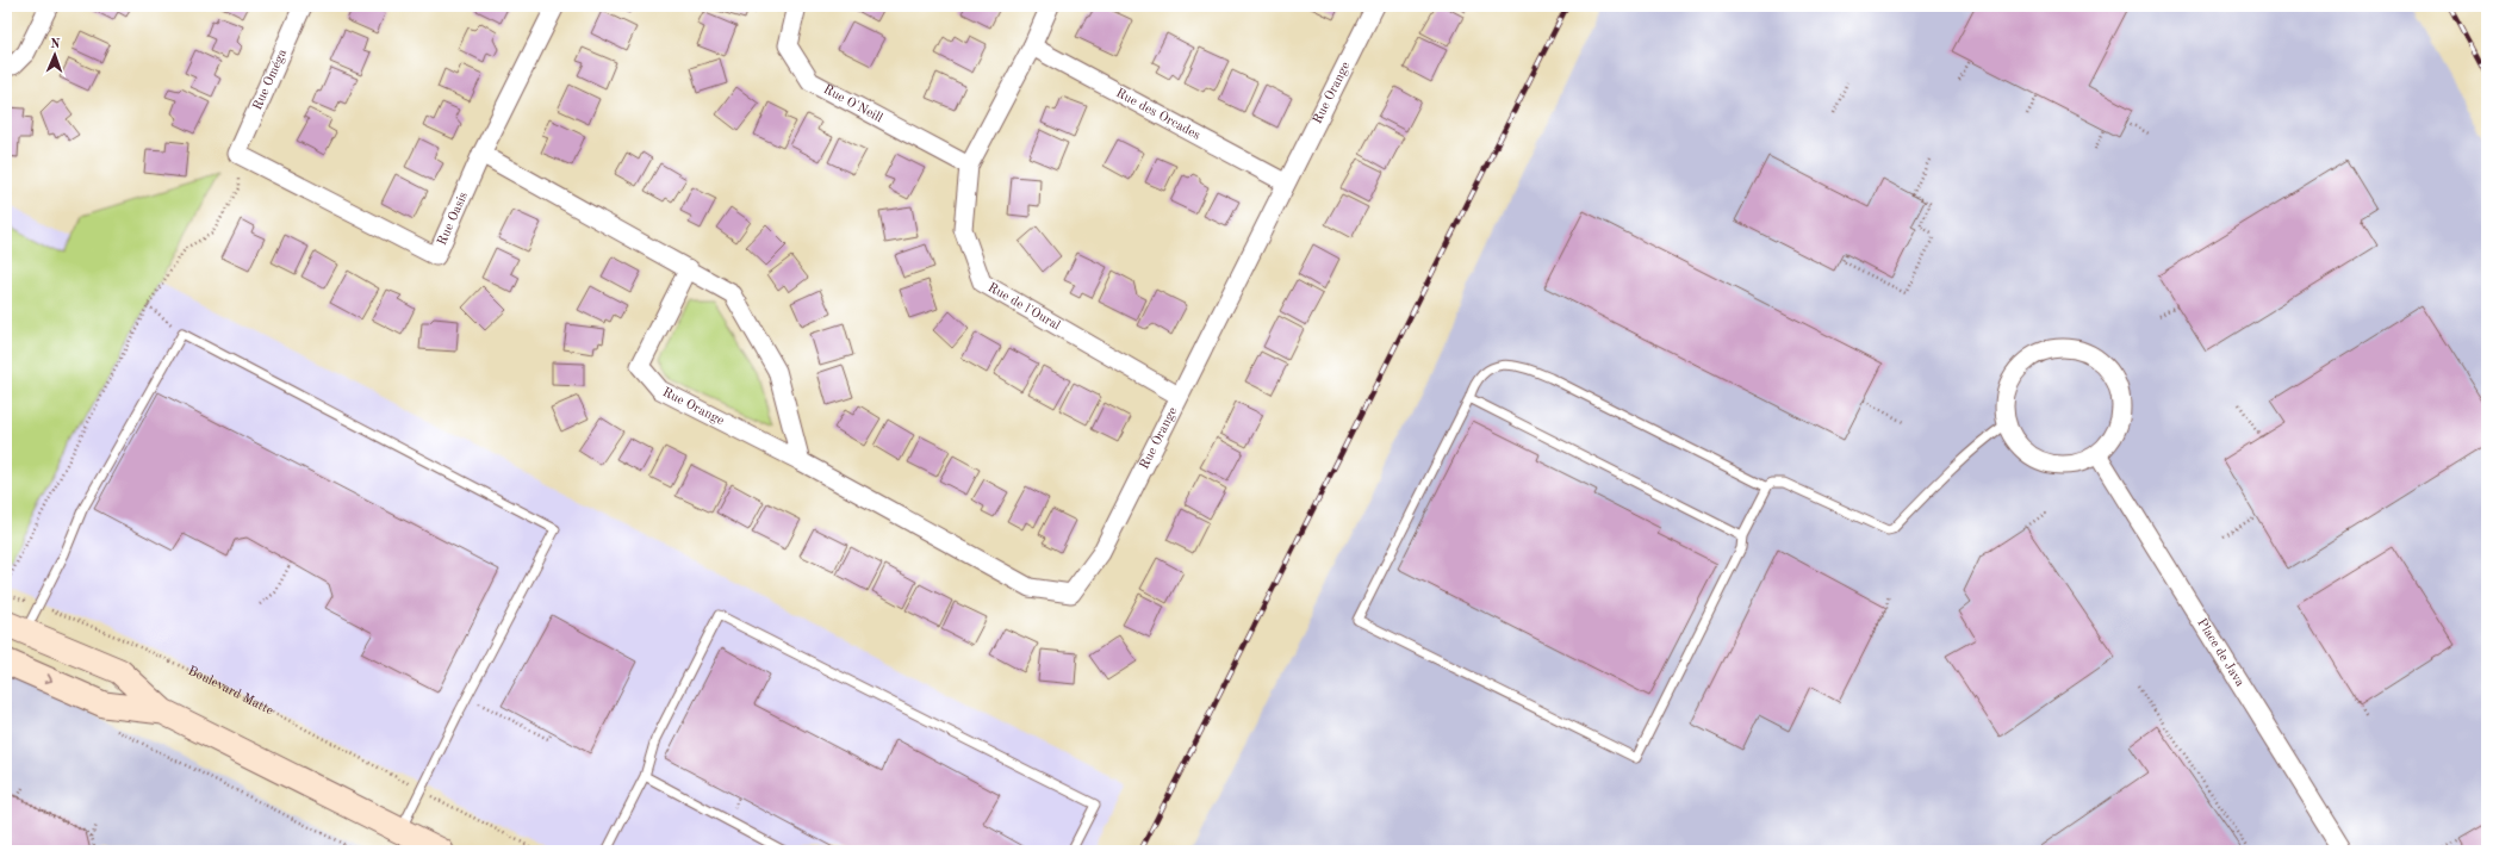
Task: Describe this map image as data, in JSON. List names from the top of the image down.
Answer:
{
  "streets": {
    "street": [
      "Rue Oméga",
      "Rue Orange",
      "Rue O'Neill",
      "Rue des Orcades",
      "Rue Oasis",
      "Rue de l'Oural",
      "Place de Java"
    ],
    "path": ["Boulevard Matte"]
  },
  "crossings": [
    ["Rue Oméga", "Rue Oasis"],
    ["Rue Orange", "Rue des Orcades"],
    ["Rue Orange", "Rue de l'Oural"],
    ["Rue O'Neill", "Rue de l'Oural"],
    ["Rue des Orcades", "Rue de l'Oural"]
  ],
  "north": "top"
}
